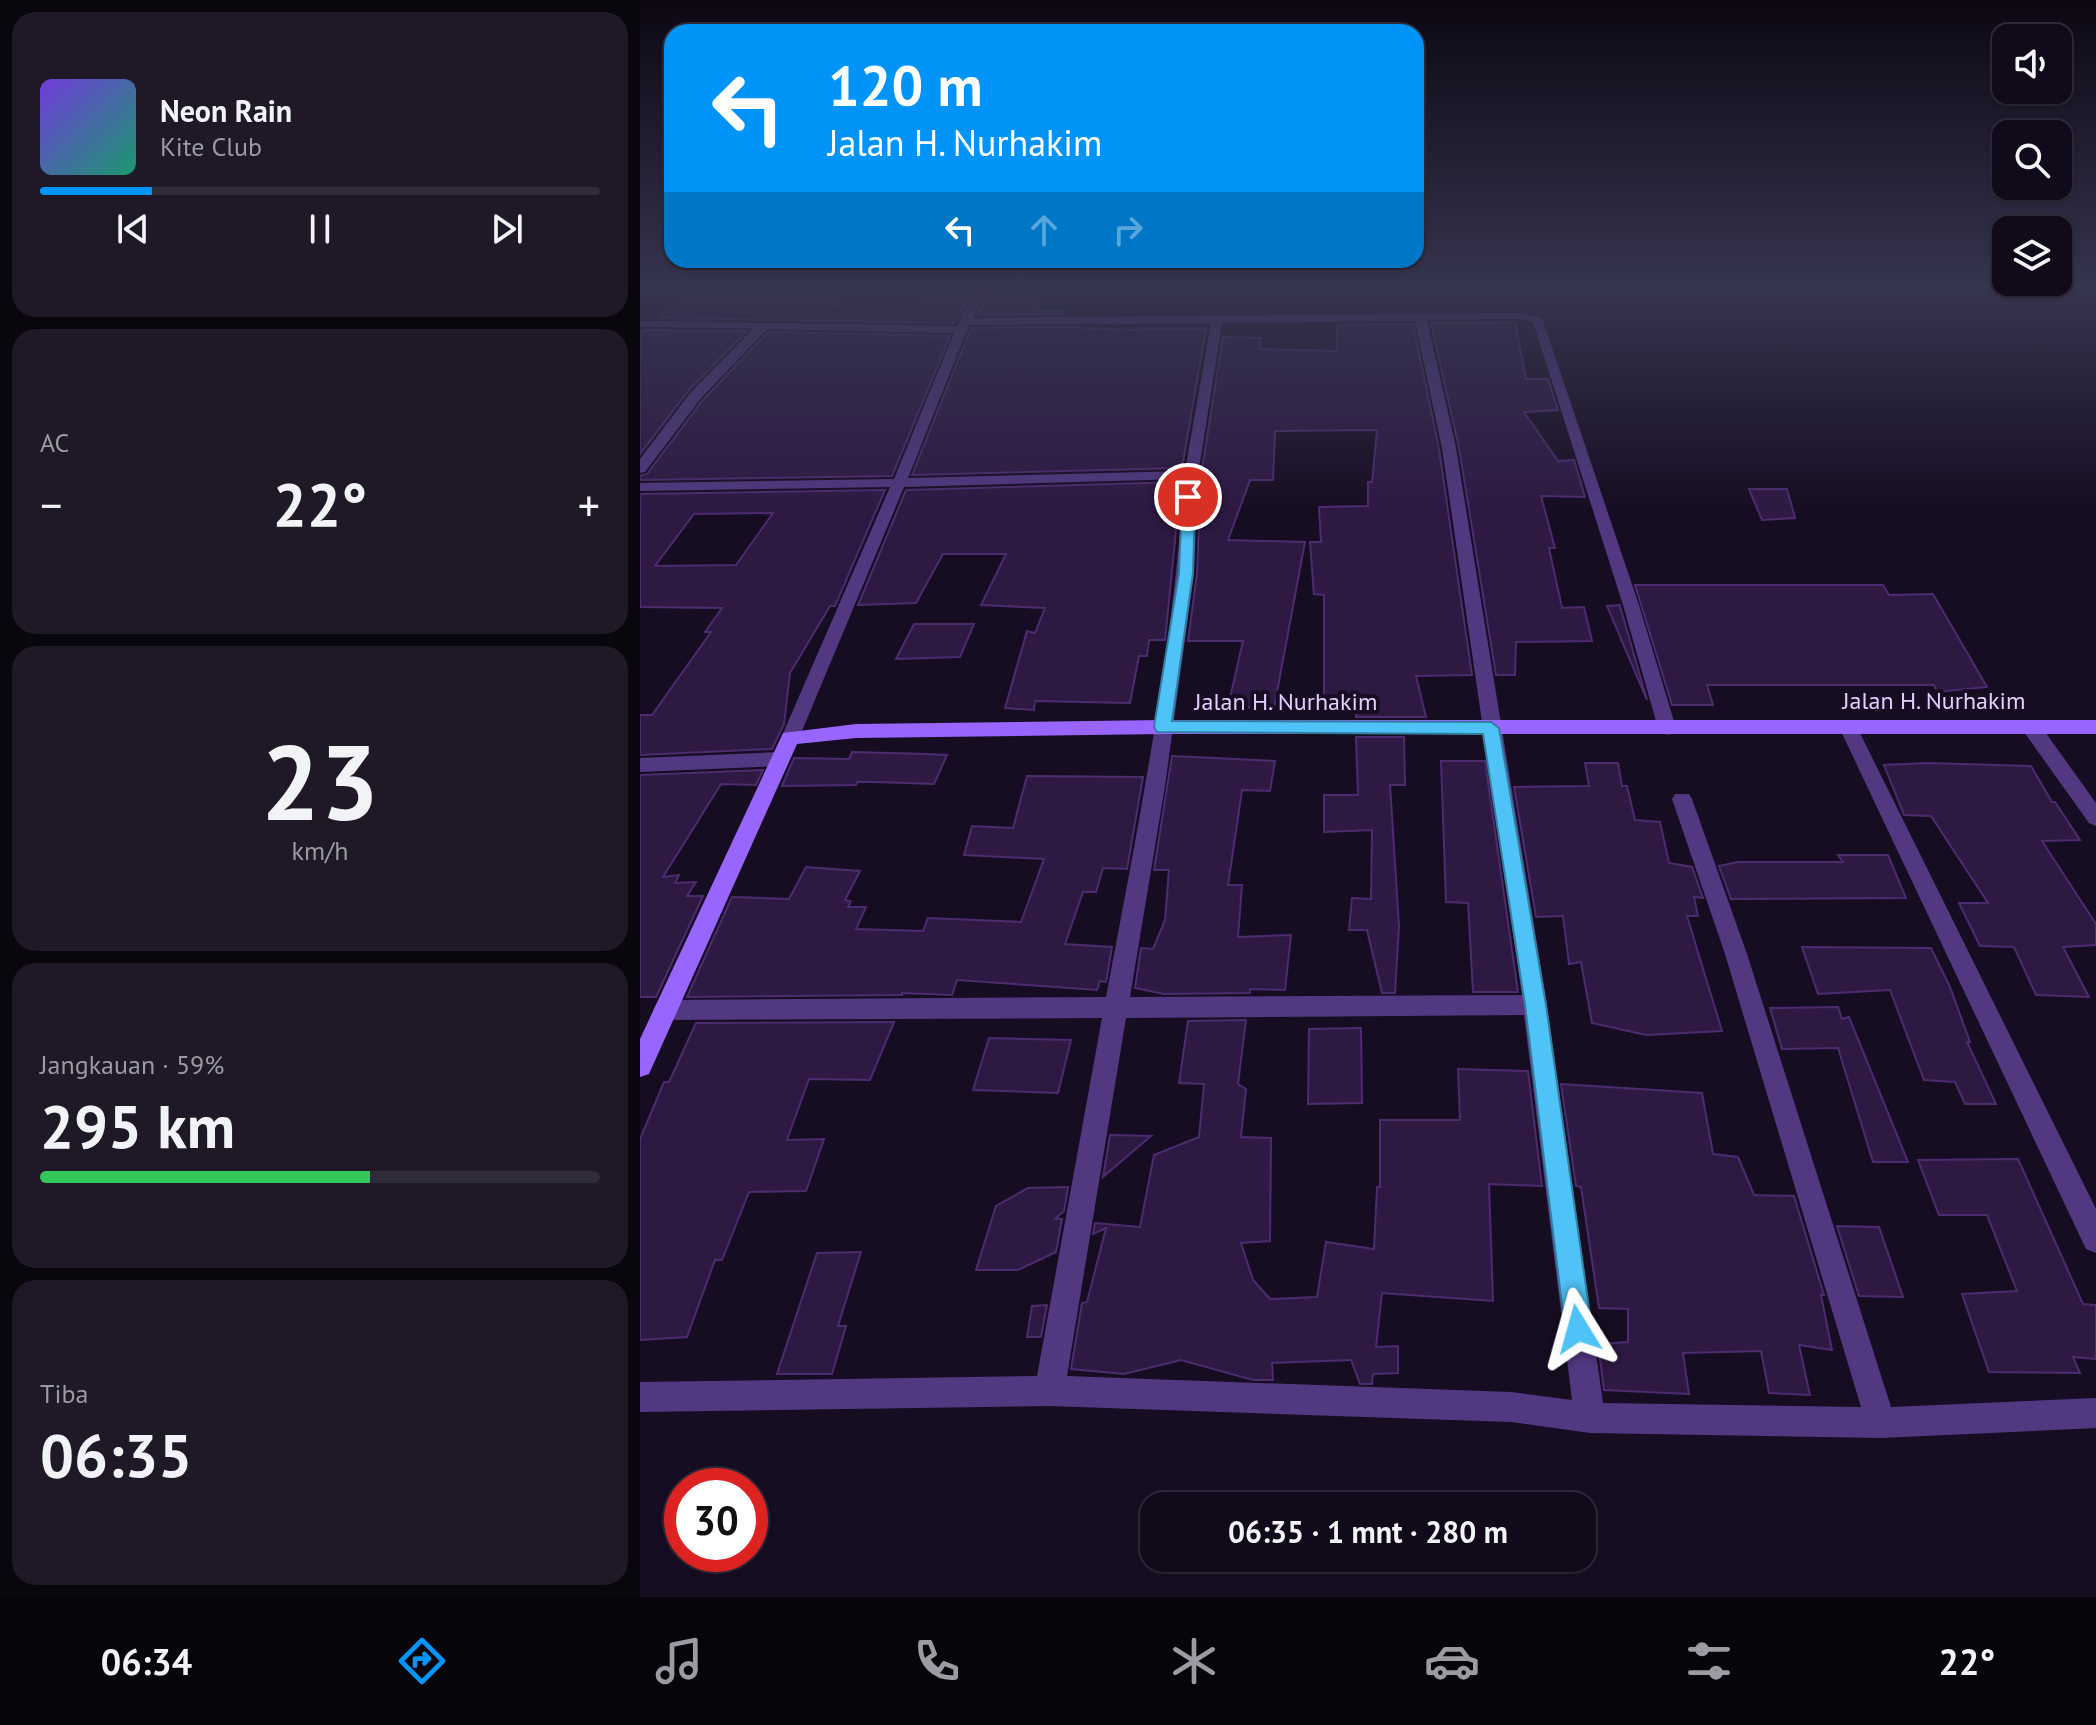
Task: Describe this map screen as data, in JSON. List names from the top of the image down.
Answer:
{
  "streets": {
    "main road": ["Jalan H. Nurhakim"]
  },
  "page": {
    "turn": ["120 m", "Jalan H. Nurhakim"],
    "song": ["Neon Rain", "Kite Club"],
    "tile": [
      "AC",
      ["23", "km/h"],
      ["Jangkauan · 59%", "295 km"],
      ["Tiba", "06:35"]
    ],
    "heat": ["−", "22°", "+"],
    "limit": "30",
    "trip": "06:35 · 1 mnt · 280 m",
    "tabs": ["06:34", "22°"]
  }
}
